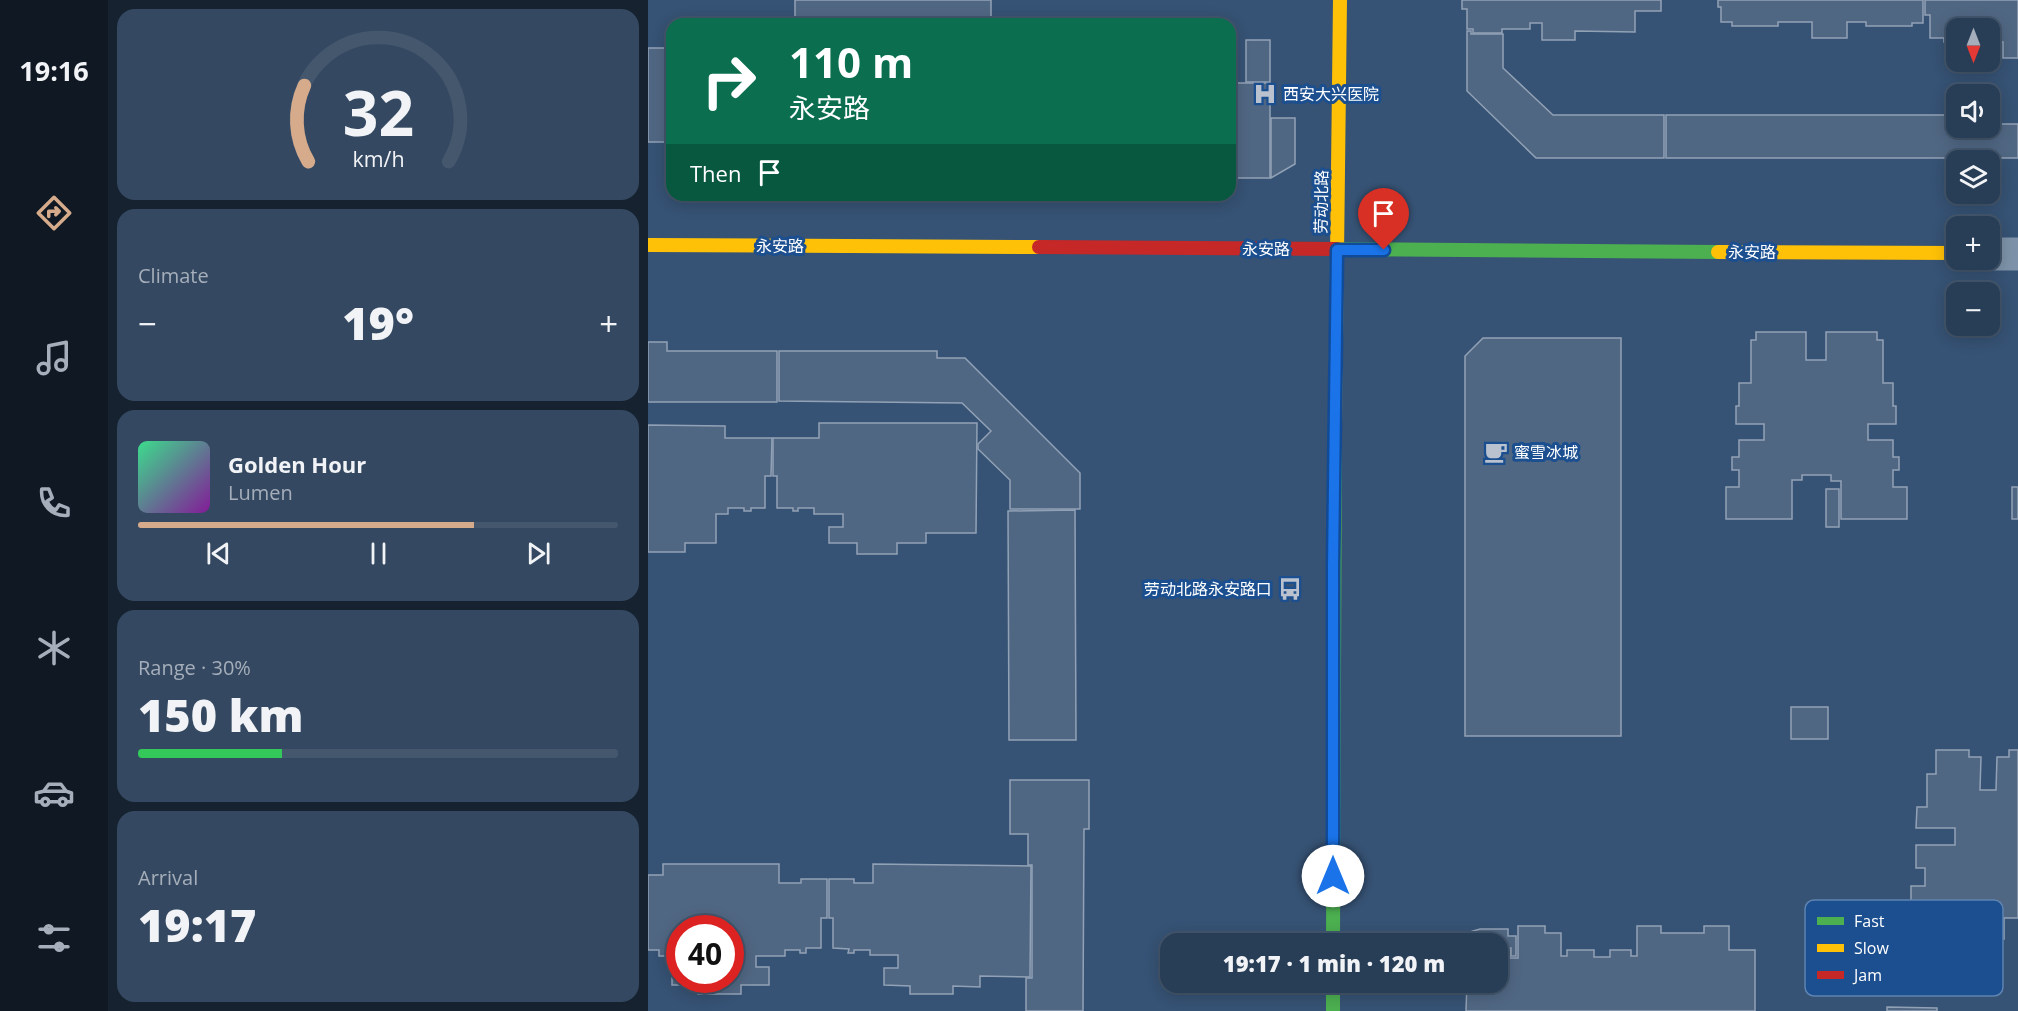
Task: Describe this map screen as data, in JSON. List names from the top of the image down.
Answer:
{
  "streets": {
    "street": ["劳动北路", "永安路"]
  },
  "crossings": [
    ["劳动北路", "永安路"]
  ],
  "places": {
    "hospital": ["西安大兴医院"],
    "cafe": ["蜜雪冰城"],
    "bus stop": ["劳动北路永安路口"]
  },
  "legend": ["Fast", "Slow", "Jam"],
  "north": "bottom",
  "page": {
    "tabs": "19:16",
    "map_buttons": ["+", "−"],
    "turn": ["110 m", "永安路"],
    "then": "Then",
    "tile": [
      "Climate",
      ["Range · 30%", "150 km"],
      ["Arrival", "19:17"]
    ],
    "heat": ["−", "19°", "+"],
    "song": ["Golden Hour", "Lumen"],
    "limit": "40",
    "trip": "19:17 · 1 min · 120 m",
    "gauge": ["32", "km/h"]
  }
}
